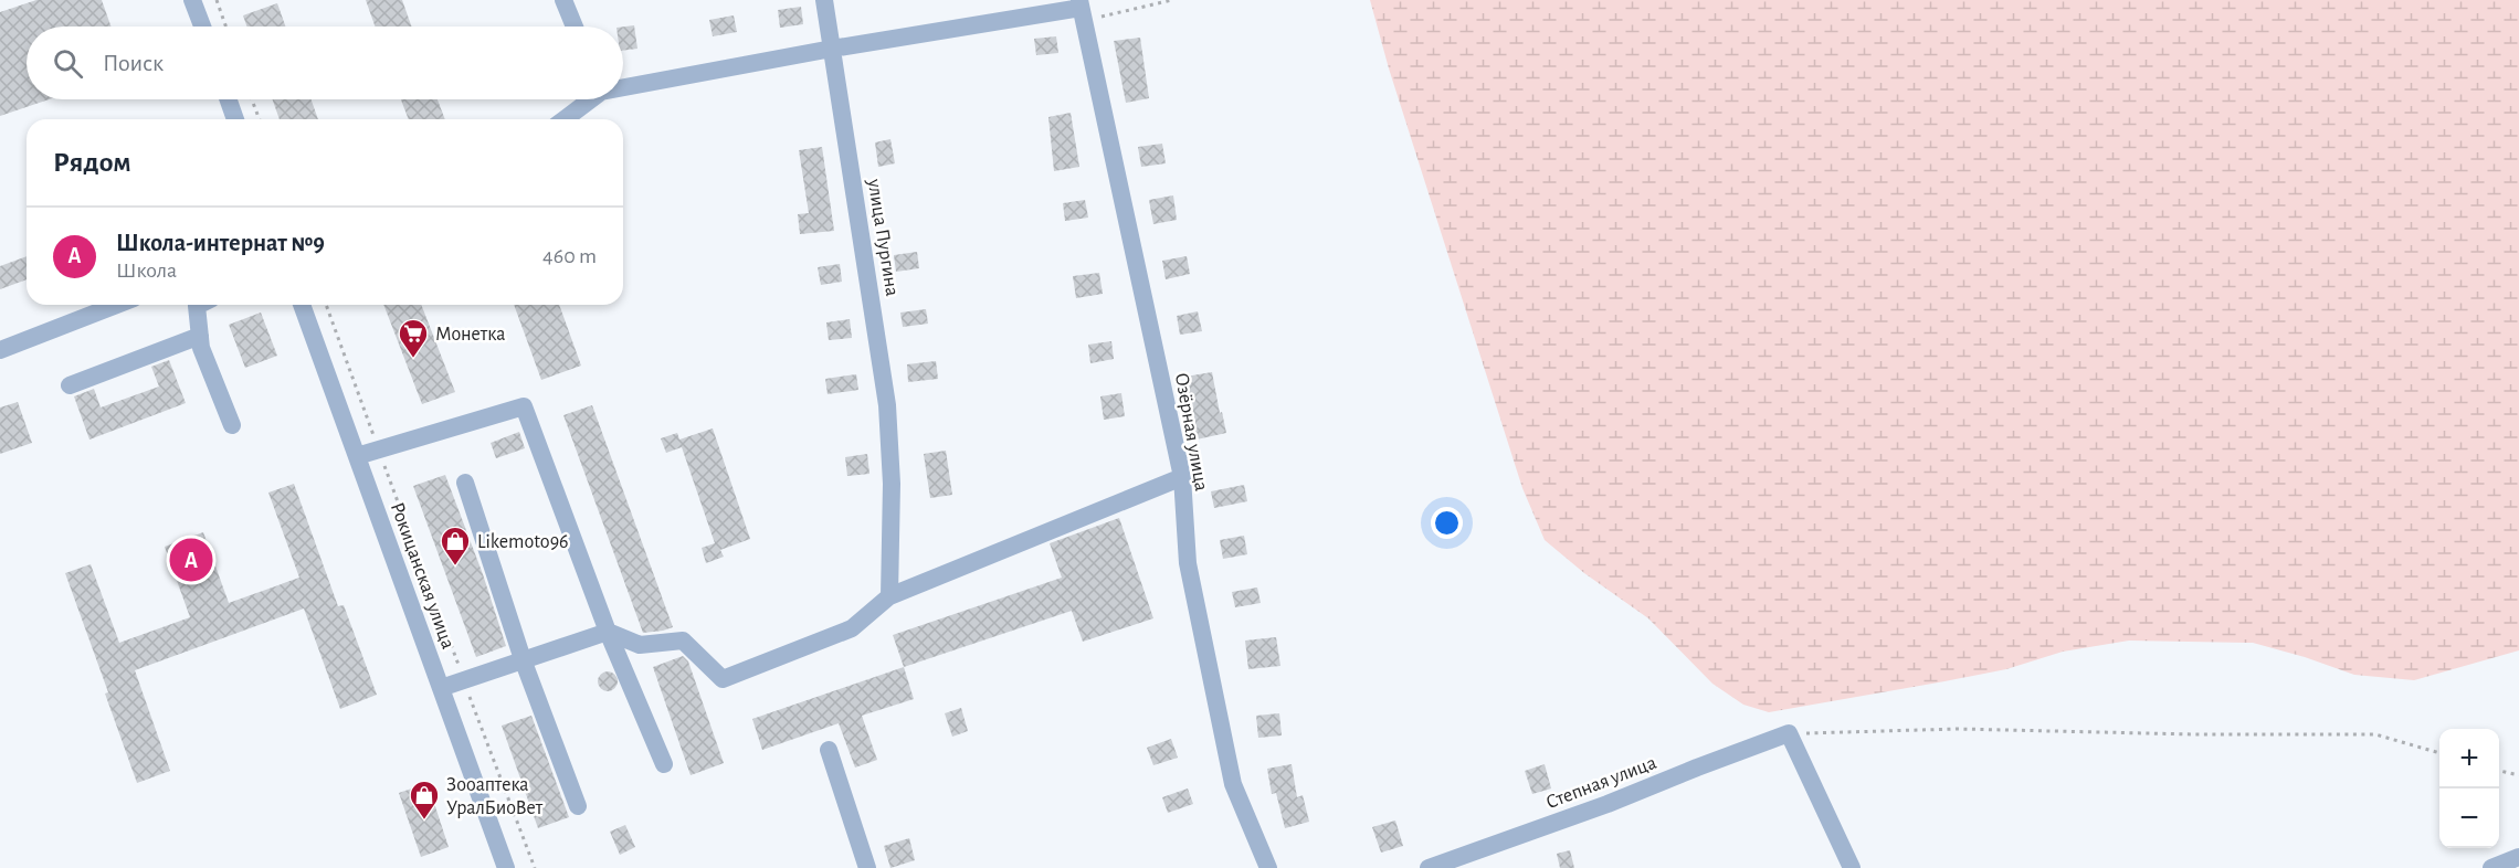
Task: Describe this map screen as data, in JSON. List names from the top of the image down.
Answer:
{
  "streets": {
    "street": [
      "улица Пургина",
      "Озёрная улица",
      "Рокицанская улица",
      "Степная улица"
    ]
  },
  "places": {
    "supermarket": ["Монетка"],
    "shop": ["Likemoto96", "Зооаптека УралБиоВет"]
  },
  "page": {
    "search": "Поиск",
    "heading": "Рядом",
    "list": [
      {
        "mark": "A",
        "name": "Школа-интернат №9",
        "note": "Школа",
        "value": "460 m"
      }
    ],
    "pins": "A",
    "map_buttons": ["+", "−"]
  }
}
